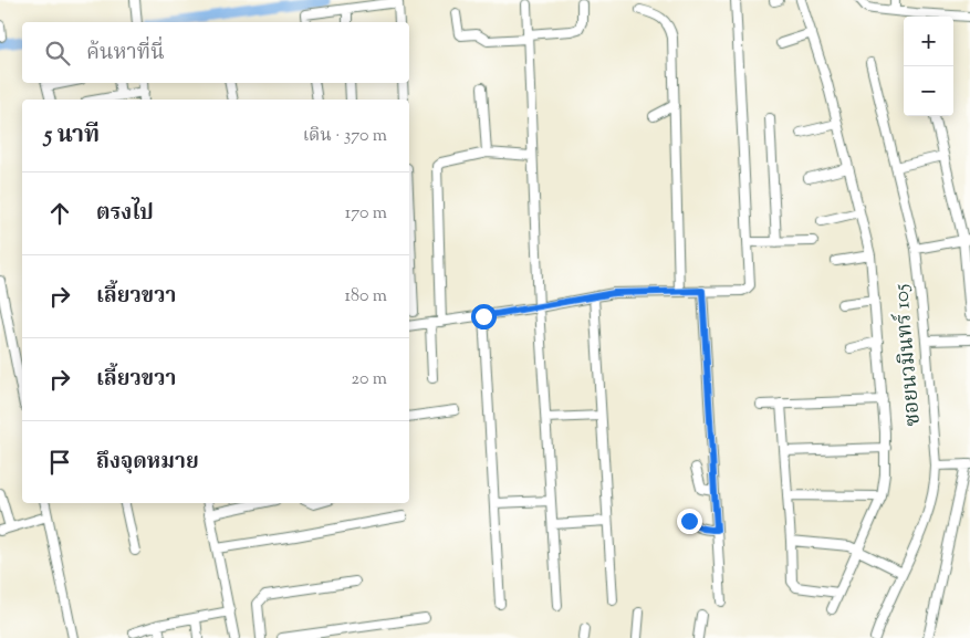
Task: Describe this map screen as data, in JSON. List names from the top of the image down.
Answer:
{
  "streets": {
    "street": ["ซอยนวมินทร์ 105"]
  },
  "page": {
    "map_buttons": ["+", "−"],
    "search": "ค้นหาที่นี่",
    "heading": ["5 นาที", "เดิน · 370 m"],
    "list": [
      ["ตรงไป", "170 m"],
      ["เลี้ยวขวา", "180 m"],
      ["เลี้ยวขวา", "20 m"],
      "ถึงจุดหมาย"
    ]
  }
}
